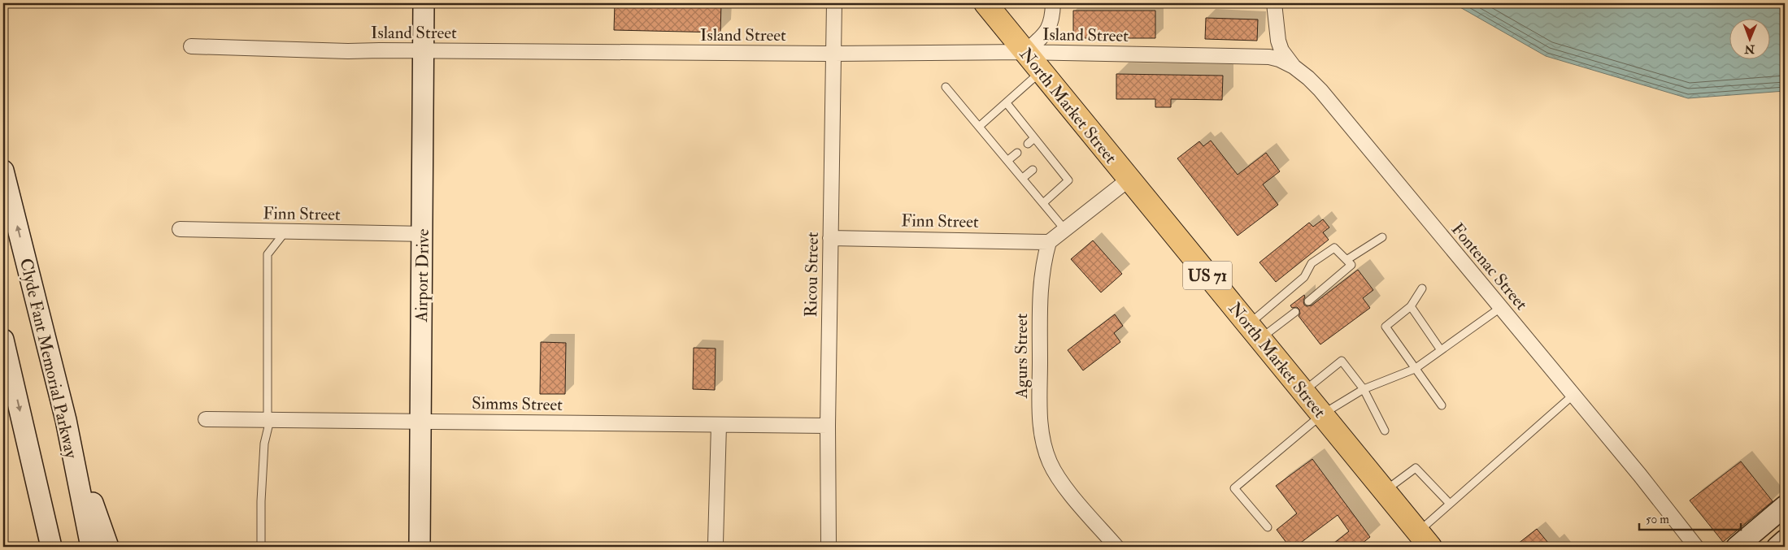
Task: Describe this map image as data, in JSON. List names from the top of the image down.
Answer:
{
  "streets": {
    "main road": ["North Market Street", "US 71"],
    "street": [
      "Island Street",
      "Finn Street",
      "Fontenac Street",
      "Ricou Street",
      "Airport Drive",
      "Agurs Street",
      "Clyde Fant Memorial Parkway",
      "Simms Street"
    ]
  },
  "crossings": [
    ["Island Street", "North Market Street"],
    ["Island Street", "Fontenac Street"],
    ["Island Street", "Ricou Street"],
    ["Island Street", "Airport Drive"],
    ["Finn Street", "Ricou Street"],
    ["Finn Street", "Airport Drive"],
    ["Finn Street", "Agurs Street"],
    ["Ricou Street", "Simms Street"],
    ["Airport Drive", "Simms Street"]
  ],
  "scale_bar": "50 m",
  "north": "bottom"
}
